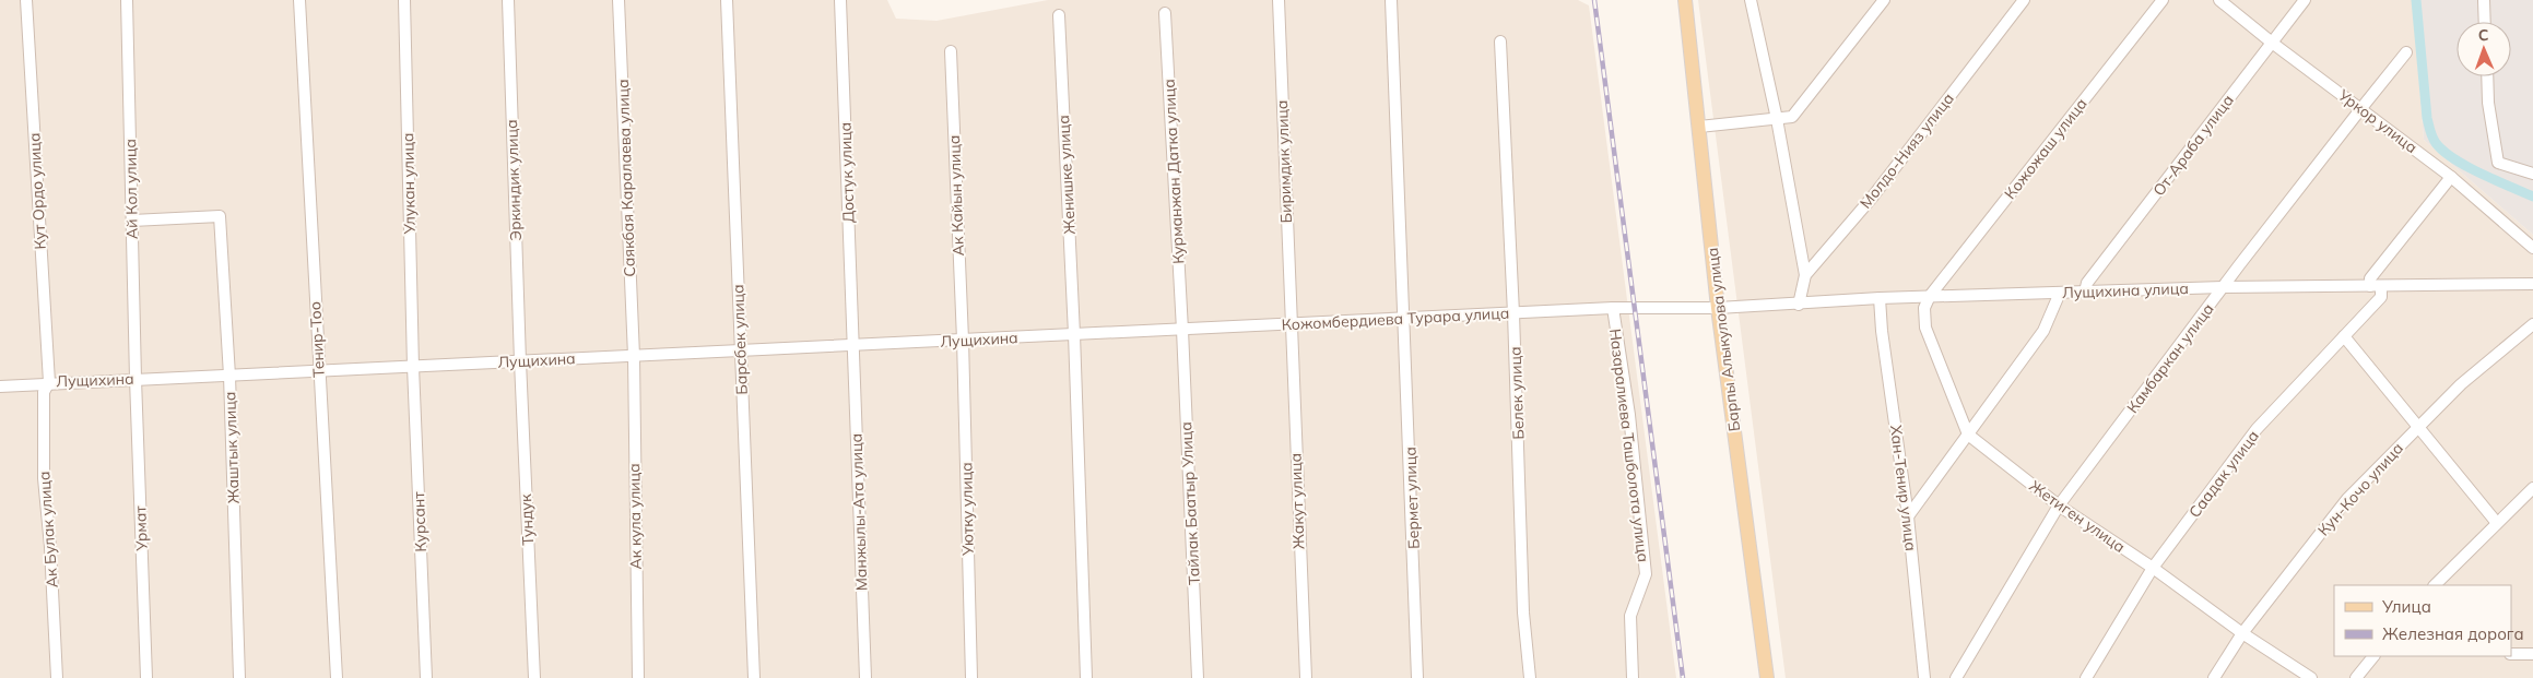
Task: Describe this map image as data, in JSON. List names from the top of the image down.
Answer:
{
  "streets": {
    "main road": ["Барпы Алыкулова улица"],
    "street": [
      "Уркор улица",
      "От-Араба улица",
      "Кожожаш улица",
      "Молдо-Нияз улица",
      "Биримдик улица",
      "Курманжан Датка улица",
      "Достук улица",
      "Женишке улица",
      "Саякбая Каралаева улица",
      "Эркиндик улица",
      "Улукан улица",
      "Ай Кол улица",
      "Кут Ордо улица",
      "Ак Кайын улица",
      "Лущихина улица",
      "Кожомбердиева Турара улица",
      "Тенир-Тоо",
      "Барсбек улица",
      "Лущихина",
      "Камбаркан улица",
      "Белек улица",
      "Назаралиева Ташболота улица",
      "Жаштык улица",
      "Саадак улица",
      "Хан-Тенир улица",
      "Кун-Кочо улица",
      "Бермет улица",
      "Жакут улица",
      "Тайлак Баатыр Улица",
      "Уютку улица",
      "Манжылы-Ата улица",
      "Ак кула улица",
      "Жетиген улица",
      "Тундук",
      "Курсант",
      "Урмат",
      "Ак Булак улица"
    ]
  },
  "crossings": [
    ["Уркор улица", "От-Араба улица"],
    ["Уркор улица", "Камбаркан улица"],
    ["Уркор улица", "Саадак улица"],
    ["От-Араба улица", "Лущихина улица"],
    ["Кожожаш улица", "Лущихина улица"],
    ["Молдо-Нияз улица", "Лущихина улица"],
    ["Биримдик улица", "Кожомбердиева Турара улица"],
    ["Биримдик улица", "Жакут улица"],
    ["Курманжан Датка улица", "Кожомбердиева Турара улица"],
    ["Курманжан Датка улица", "Тайлак Баатыр Улица"],
    ["Достук улица", "Лущихина"],
    ["Достук улица", "Манжылы-Ата улица"],
    ["Женишке улица", "Кожомбердиева Турара улица"],
    ["Женишке улица", "Лущихина"],
    ["Саякбая Каралаева улица", "Лущихина"],
    ["Саякбая Каралаева улица", "Ак кула улица"],
    ["Эркиндик улица", "Лущихина"],
    ["Эркиндик улица", "Тундук"],
    ["Улукан улица", "Лущихина"],
    ["Улукан улица", "Курсант"],
    ["Ай Кол улица", "Лущихина"],
    ["Ай Кол улица", "Жаштык улица"],
    ["Ай Кол улица", "Урмат"],
    ["Кут Ордо улица", "Лущихина"],
    ["Кут Ордо улица", "Ак Булак улица"],
    ["Ак Кайын улица", "Лущихина"],
    ["Ак Кайын улица", "Уютку улица"],
    ["Лущихина улица", "Кожомбердиева Турара улица"],
    ["Лущихина улица", "Барпы Алыкулова улица"],
    ["Лущихина улица", "Камбаркан улица"],
    ["Лущихина улица", "Саадак улица"],
    ["Лущихина улица", "Хан-Тенир улица"],
    ["Кожомбердиева Турара улица", "Лущихина"],
    ["Кожомбердиева Турара улица", "Барпы Алыкулова улица"],
    ["Кожомбердиева Турара улица", "Белек улица"],
    ["Кожомбердиева Турара улица", "Назаралиева Ташболота улица"],
    ["Кожомбердиева Турара улица", "Бермет улица"],
    ["Кожомбердиева Турара улица", "Жакут улица"],
    ["Кожомбердиева Турара улица", "Тайлак Баатыр Улица"],
    ["Тенир-Тоо", "Лущихина"],
    ["Барсбек улица", "Лущихина"],
    ["Лущихина", "Жаштык улица"],
    ["Лущихина", "Уютку улица"],
    ["Лущихина", "Манжылы-Ата улица"],
    ["Лущихина", "Ак кула улица"],
    ["Лущихина", "Тундук"],
    ["Лущихина", "Курсант"],
    ["Лущихина", "Урмат"],
    ["Лущихина", "Ак Булак улица"],
    ["Камбаркан улица", "Жетиген улица"],
    ["Саадак улица", "Жетиген улица"],
    ["Кун-Кочо улица", "Жетиген улица"]
  ],
  "legend": ["Улица", "Железная дорога"],
  "north": "top"
}
